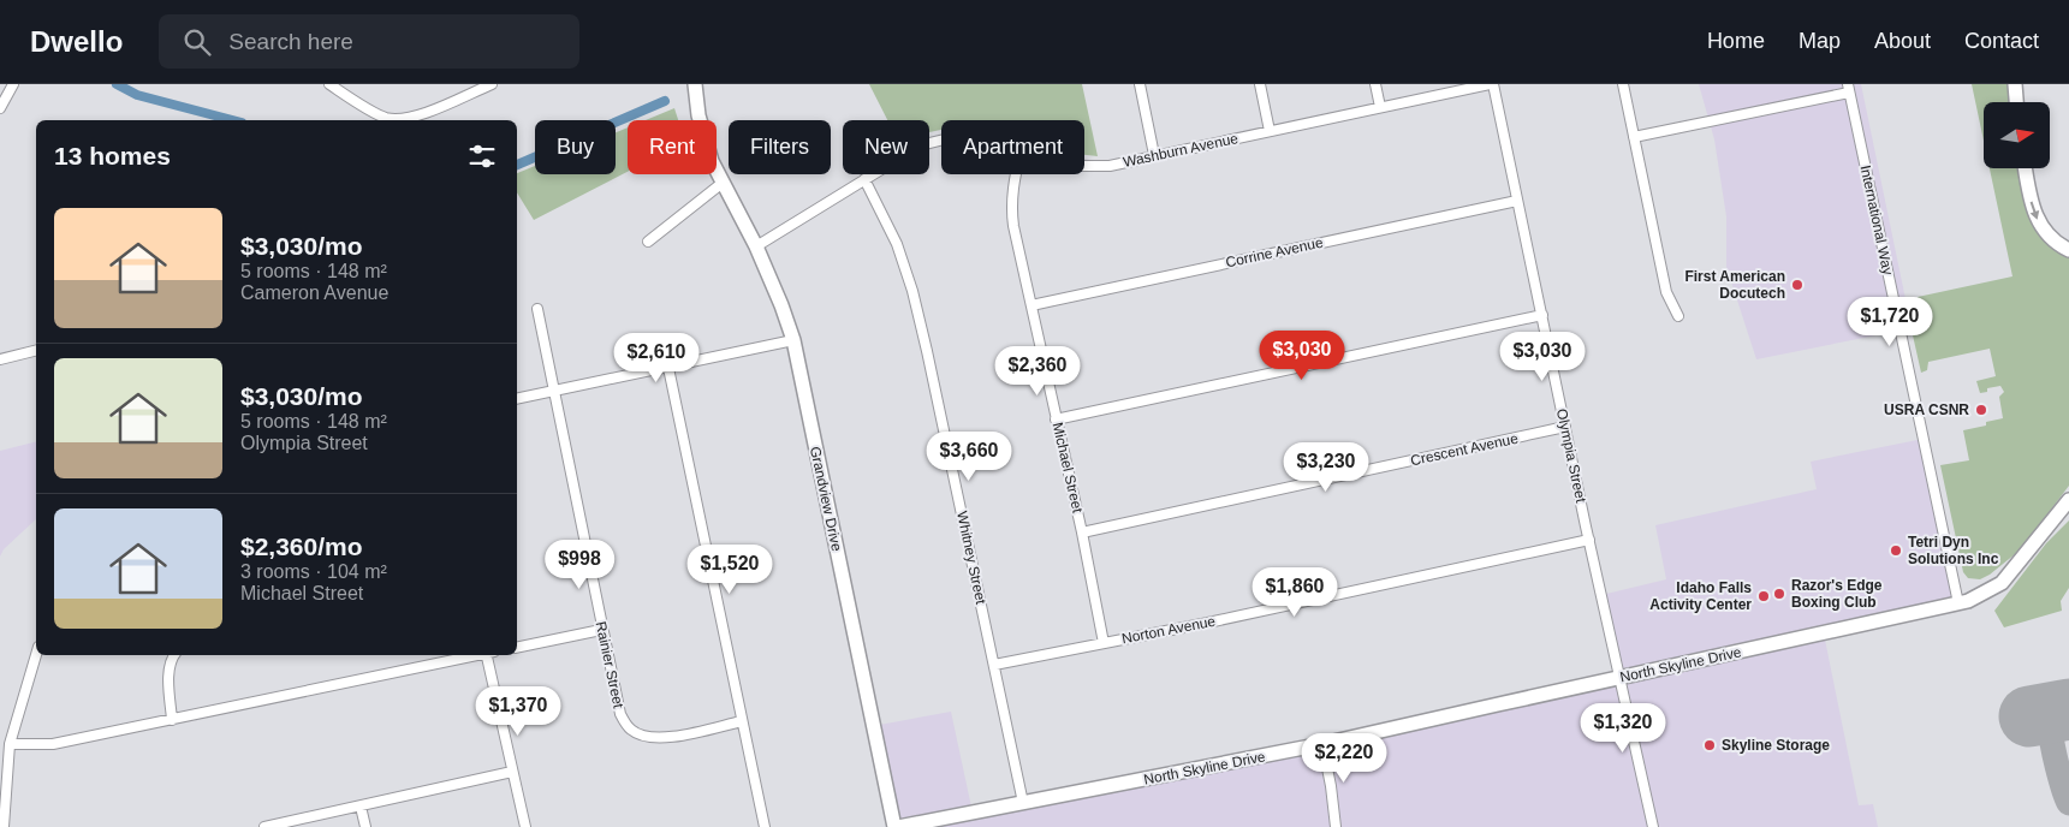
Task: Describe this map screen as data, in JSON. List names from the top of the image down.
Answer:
{
  "streets": {
    "main road": ["Grandview Drive", "North Skyline Drive"],
    "street": [
      "Washburn Avenue",
      "International Way",
      "Corrine Avenue",
      "Crescent Avenue",
      "Olympia Street",
      "Michael Street",
      "Whitney Street",
      "Norton Avenue",
      "Rainier Street"
    ]
  },
  "crossings": [
    ["Washburn Avenue", "Olympia Street"],
    ["Washburn Avenue", "Grandview Drive"],
    ["Washburn Avenue", "Whitney Street"],
    ["International Way", "North Skyline Drive"],
    ["Corrine Avenue", "Olympia Street"],
    ["Corrine Avenue", "Michael Street"],
    ["Crescent Avenue", "Olympia Street"],
    ["Crescent Avenue", "Michael Street"],
    ["Olympia Street", "Norton Avenue"],
    ["Olympia Street", "North Skyline Drive"],
    ["Michael Street", "Norton Avenue"],
    ["Grandview Drive", "North Skyline Drive"],
    ["Whitney Street", "Norton Avenue"],
    ["Whitney Street", "North Skyline Drive"]
  ],
  "places": [
    "First American Docutech",
    "USRA CSNR",
    "Tetri Dyn Solutions Inc",
    "Razor's Edge Boxing Club",
    "Idaho Falls Activity Center",
    "Skyline Storage"
  ],
  "north": "right",
  "page": {
    "header": "Dwello",
    "search": "Search here",
    "nav": [
      "Home",
      "Map",
      "About",
      "Contact"
    ],
    "chip": [
      "Buy",
      "Rent",
      "Filters",
      "New",
      "Apartment"
    ],
    "heading": "13 homes",
    "list": [
      {
        "name": "$3,030/mo",
        "note": "5 rooms · 148 m² · Cameron Avenue"
      },
      {
        "name": "$3,030/mo",
        "note": "5 rooms · 148 m² · Olympia Street"
      },
      {
        "name": "$2,360/mo",
        "note": "3 rooms · 104 m² · Michael Street"
      }
    ],
    "price": [
      "$1,720",
      "$3,030",
      "$3,030",
      "$2,610",
      "$2,360",
      "$3,660",
      "$3,230",
      "$998",
      "$1,520",
      "$1,860",
      "$1,370",
      "$1,320",
      "$2,220"
    ]
  }
}
